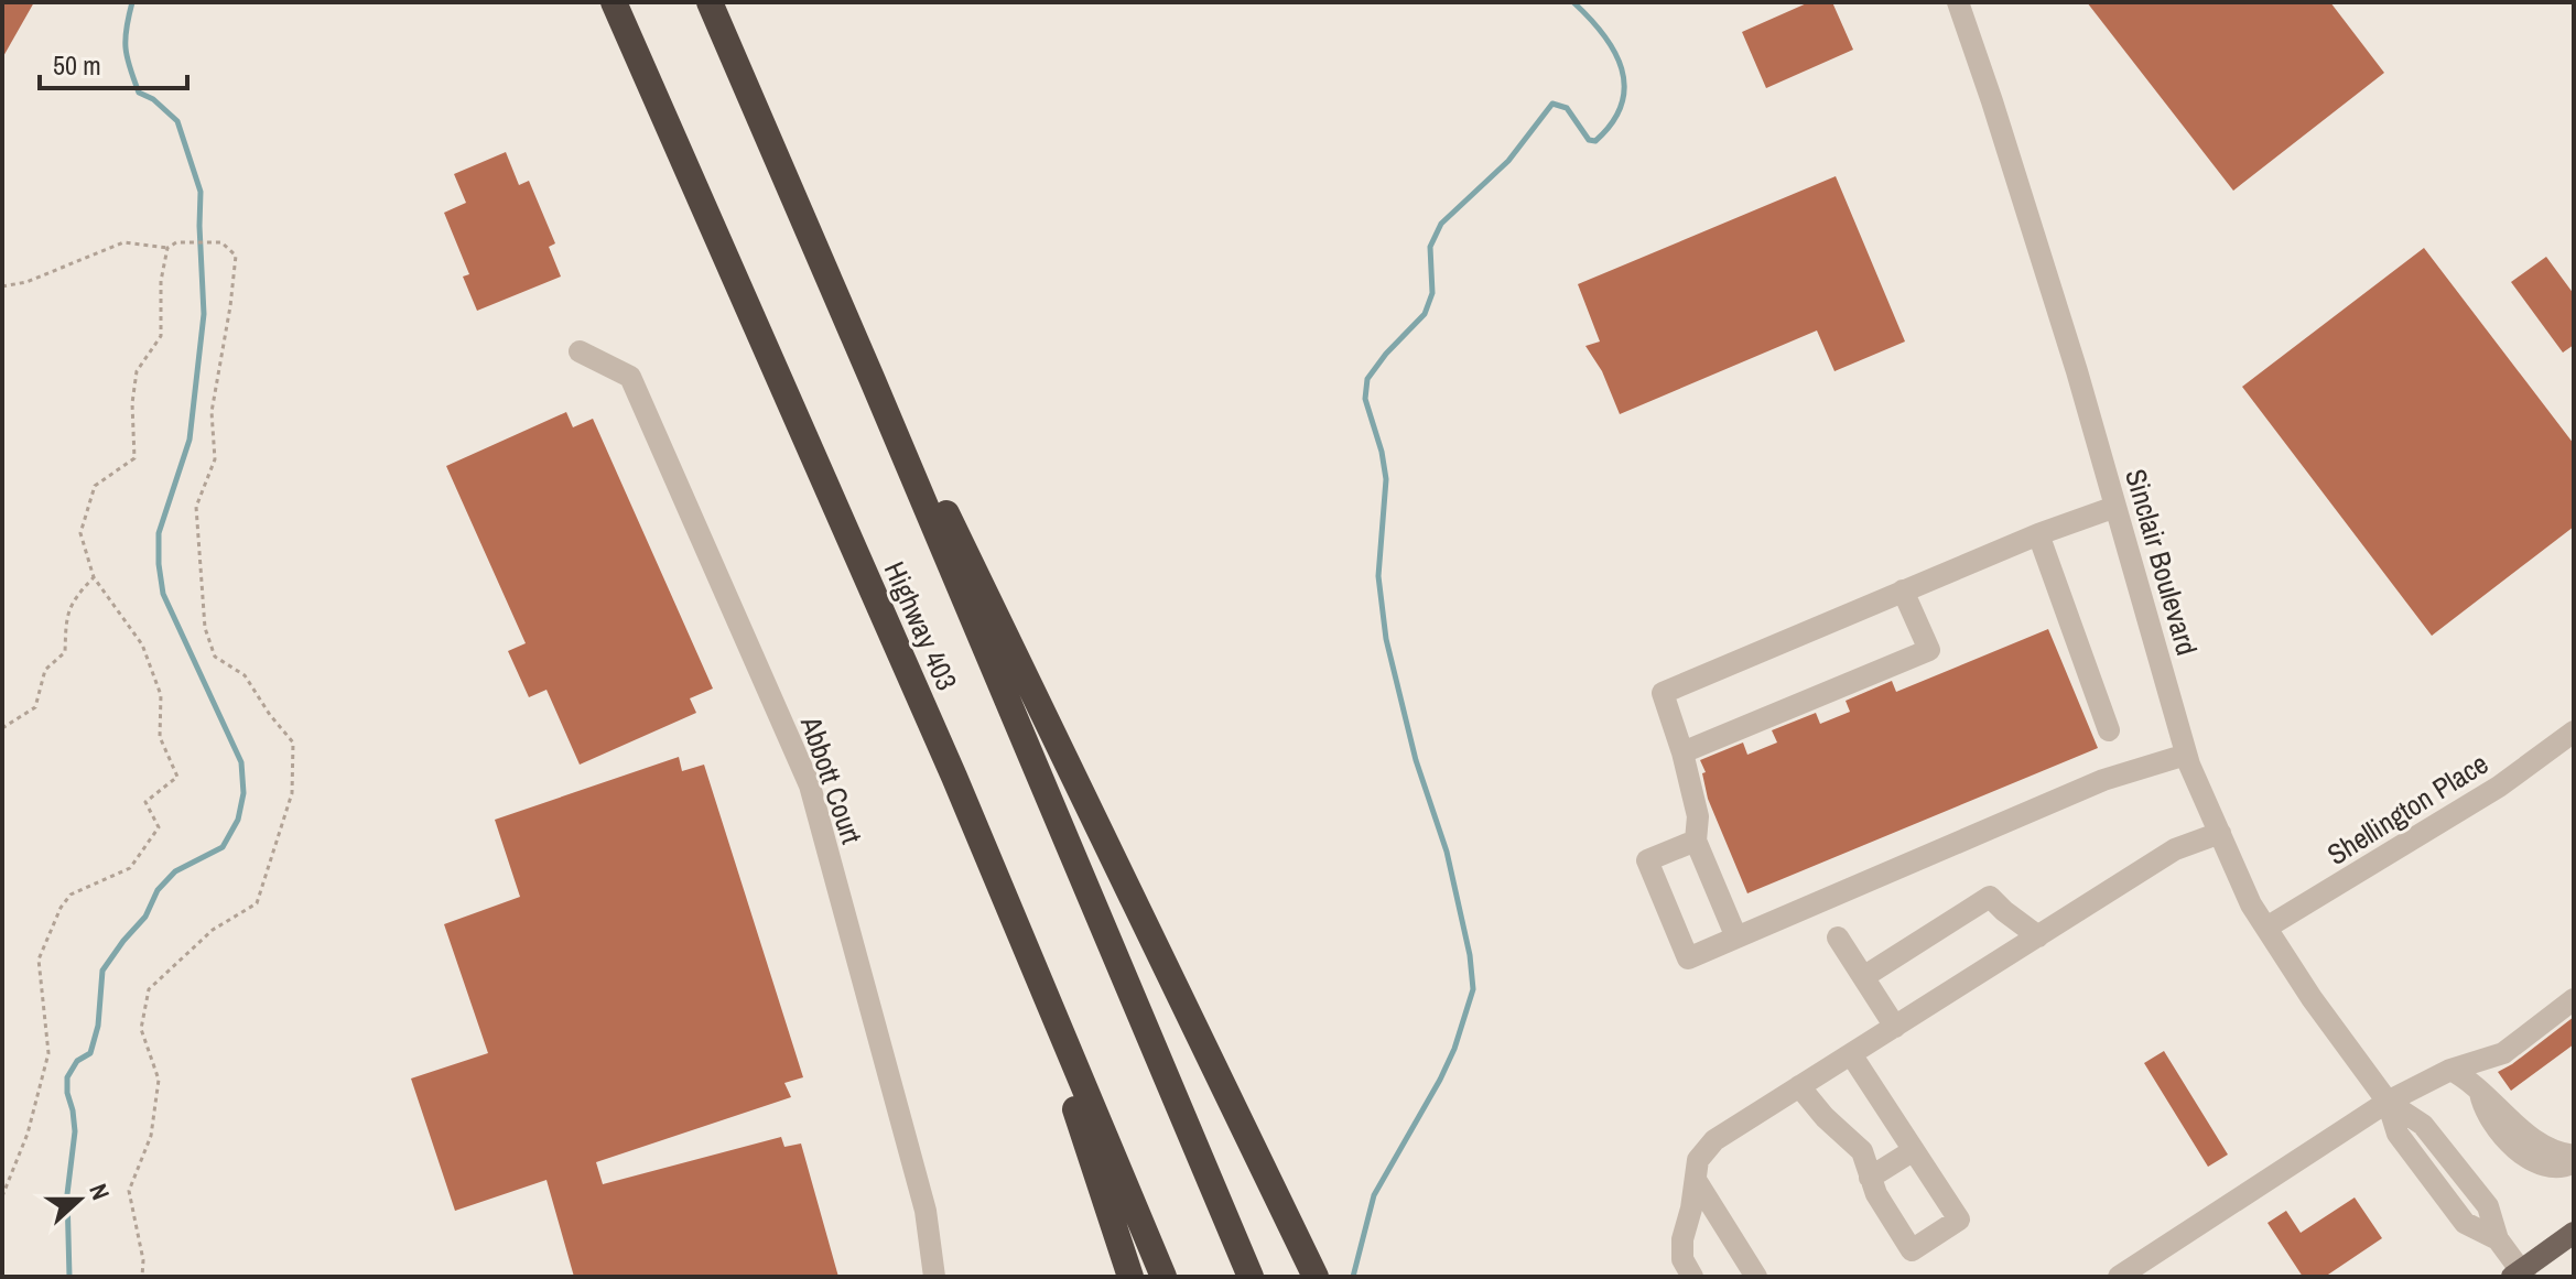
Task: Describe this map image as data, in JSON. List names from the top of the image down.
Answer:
{
  "streets": {
    "highway": ["Highway 403"],
    "street": ["Sinclair Boulevard", "Abbott Court", "Shellington Place"]
  },
  "crossings": [
    ["Sinclair Boulevard", "Shellington Place"]
  ],
  "scale_bar": "50 m",
  "north": "right"
}
